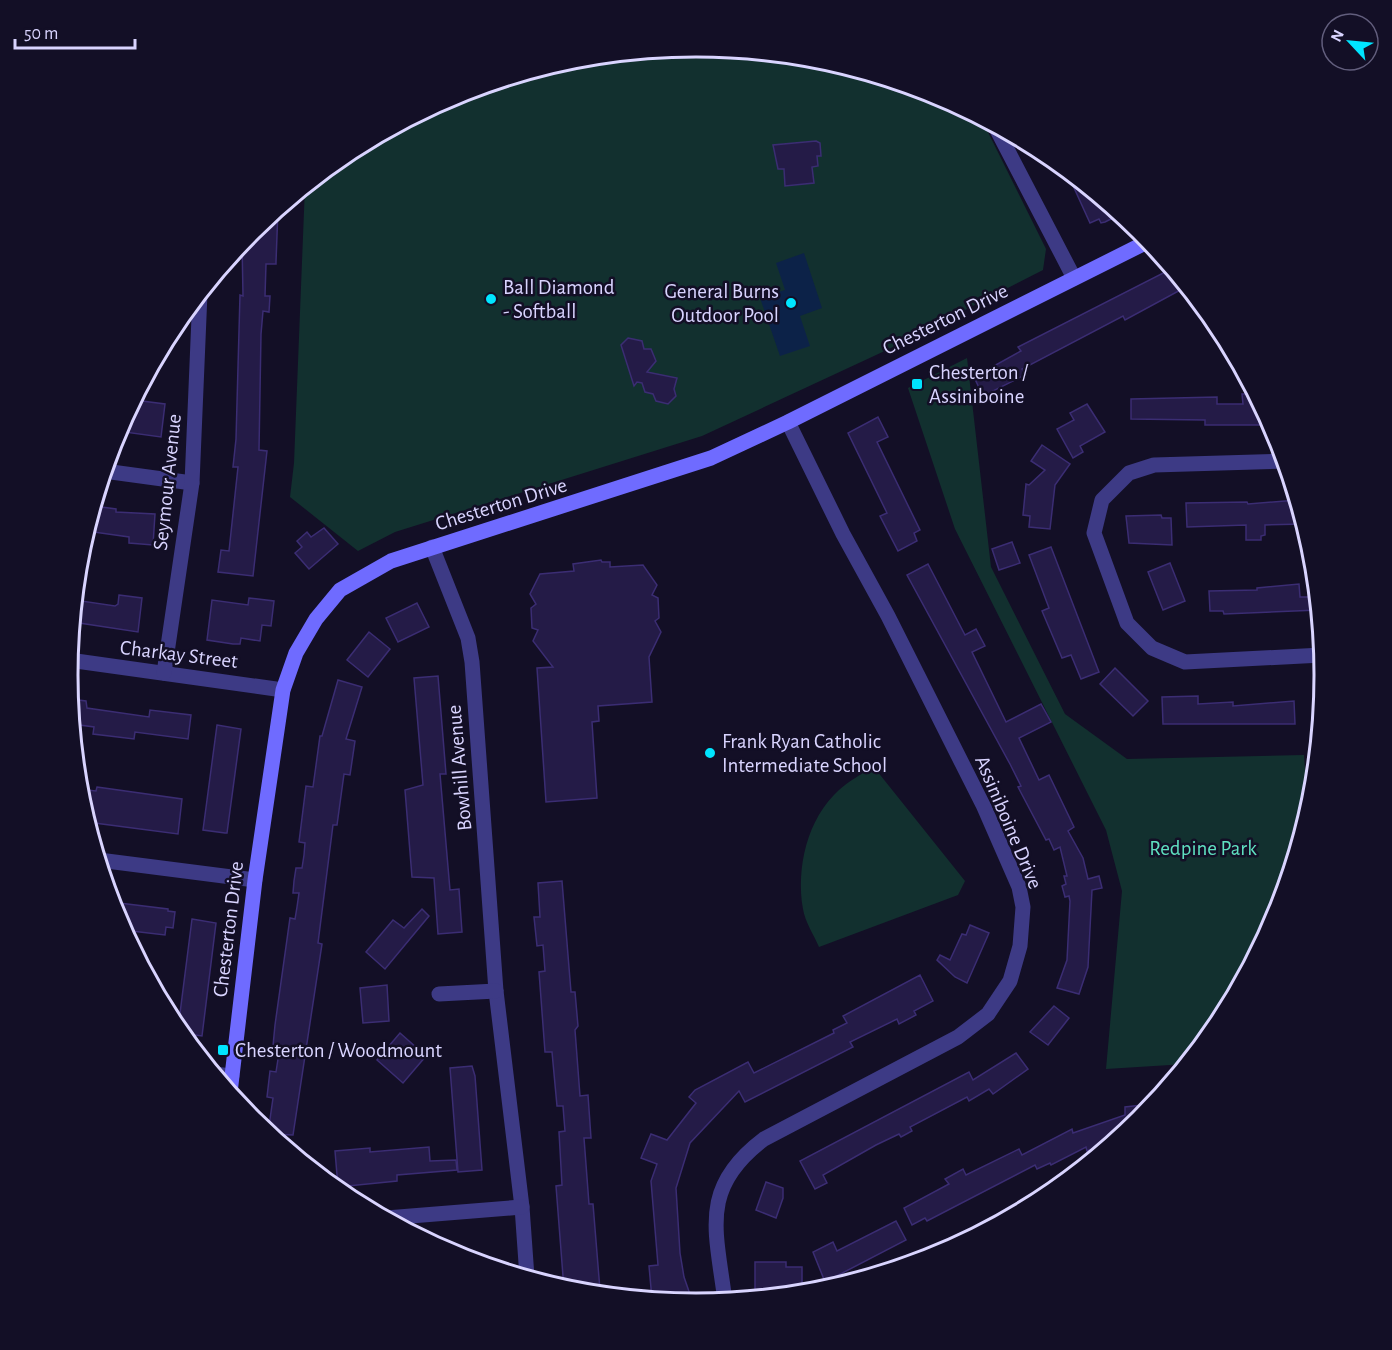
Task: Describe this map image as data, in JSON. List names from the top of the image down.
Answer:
{
  "streets": {
    "street": [
      "Chesterton Drive",
      "Seymour Avenue",
      "Charkay Street",
      "Bowhill Avenue",
      "Assiniboine Drive"
    ]
  },
  "crossings": [
    ["Chesterton Drive", "Charkay Street"],
    ["Chesterton Drive", "Bowhill Avenue"],
    ["Chesterton Drive", "Assiniboine Drive"],
    ["Seymour Avenue", "Charkay Street"]
  ],
  "parks": ["Redpine Park"],
  "places": {
    "other": ["Ball Diamond - Softball", "General Burns Outdoor Pool", "Frank Ryan Catholic Intermediate School"],
    "transit": ["Chesterton / Assiniboine", "Chesterton / Woodmount"]
  },
  "scale_bar": "50 m",
  "north": "top left"
}
